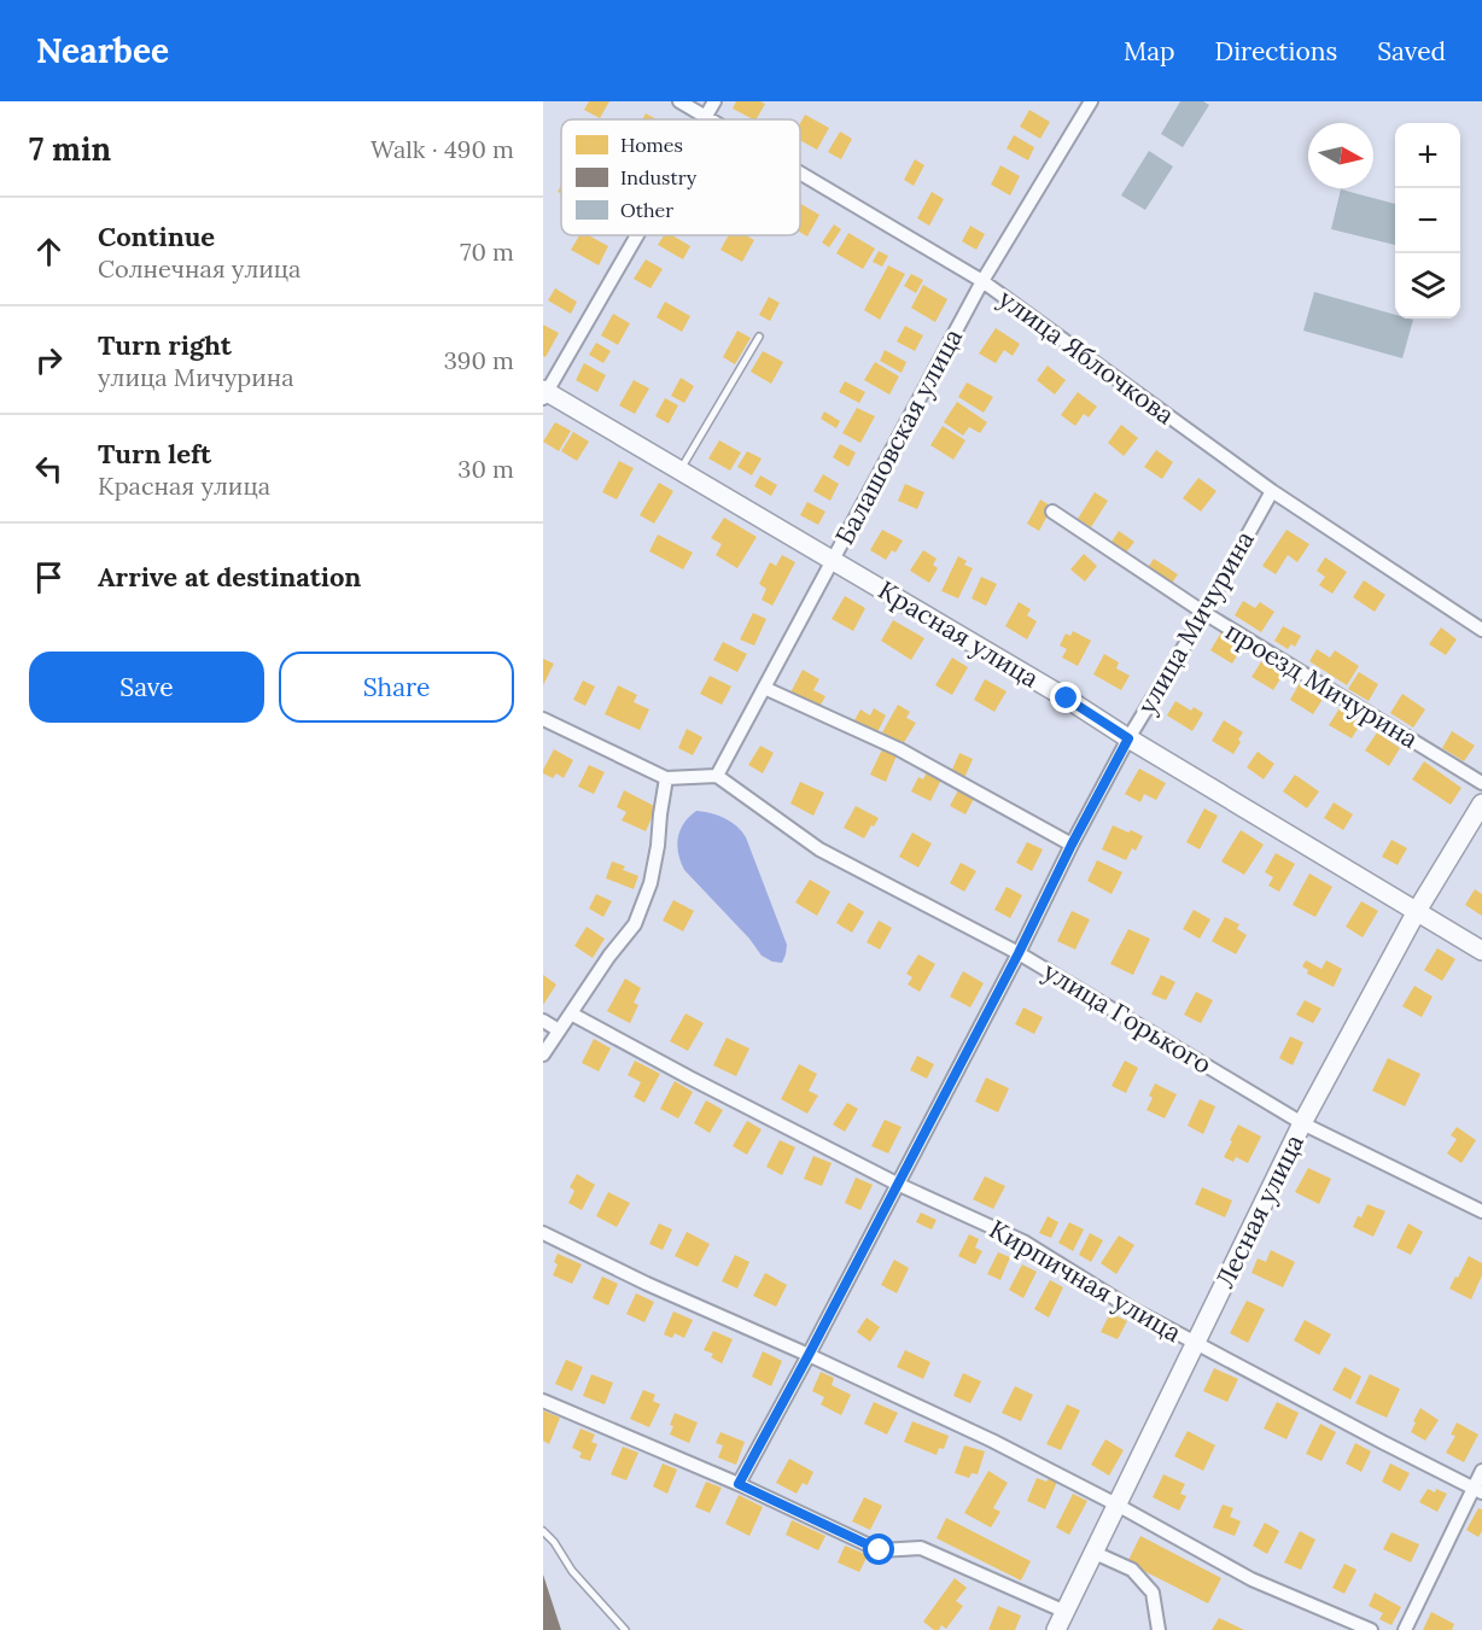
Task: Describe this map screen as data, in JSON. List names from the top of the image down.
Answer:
{
  "streets": {
    "main road": ["Красная улица", "Лесная улица"],
    "street": [
      "улица Яблочкова",
      "Балашовская улица",
      "улица Мичурина",
      "проезд Мичурина",
      "улица Горького",
      "Кирпичная улица"
    ]
  },
  "crossings": [
    ["улица Яблочкова", "Балашовская улица"],
    ["улица Яблочкова", "улица Мичурина"],
    ["Балашовская улица", "Красная улица"],
    ["Балашовская улица", "улица Горького"],
    ["улица Мичурина", "Красная улица"],
    ["улица Мичурина", "проезд Мичурина"],
    ["улица Мичурина", "улица Горького"],
    ["улица Мичурина", "Кирпичная улица"],
    ["Красная улица", "Лесная улица"],
    ["улица Горького", "Лесная улица"],
    ["Лесная улица", "Кирпичная улица"]
  ],
  "legend": ["Homes", "Industry", "Other"],
  "north": "right",
  "page": {
    "header": "Nearbee",
    "nav": ["Map", "Directions", "Saved"],
    "heading": ["7 min", "Walk · 490 m"],
    "map_buttons": ["+", "−"],
    "list": [
      ["Continue", "Солнечная улица", "70 m"],
      ["Turn right", "улица Мичурина", "390 m"],
      ["Turn left", "Красная улица", "30 m"],
      "Arrive at destination"
    ],
    "buttons": ["Save", "Share"]
  }
}
